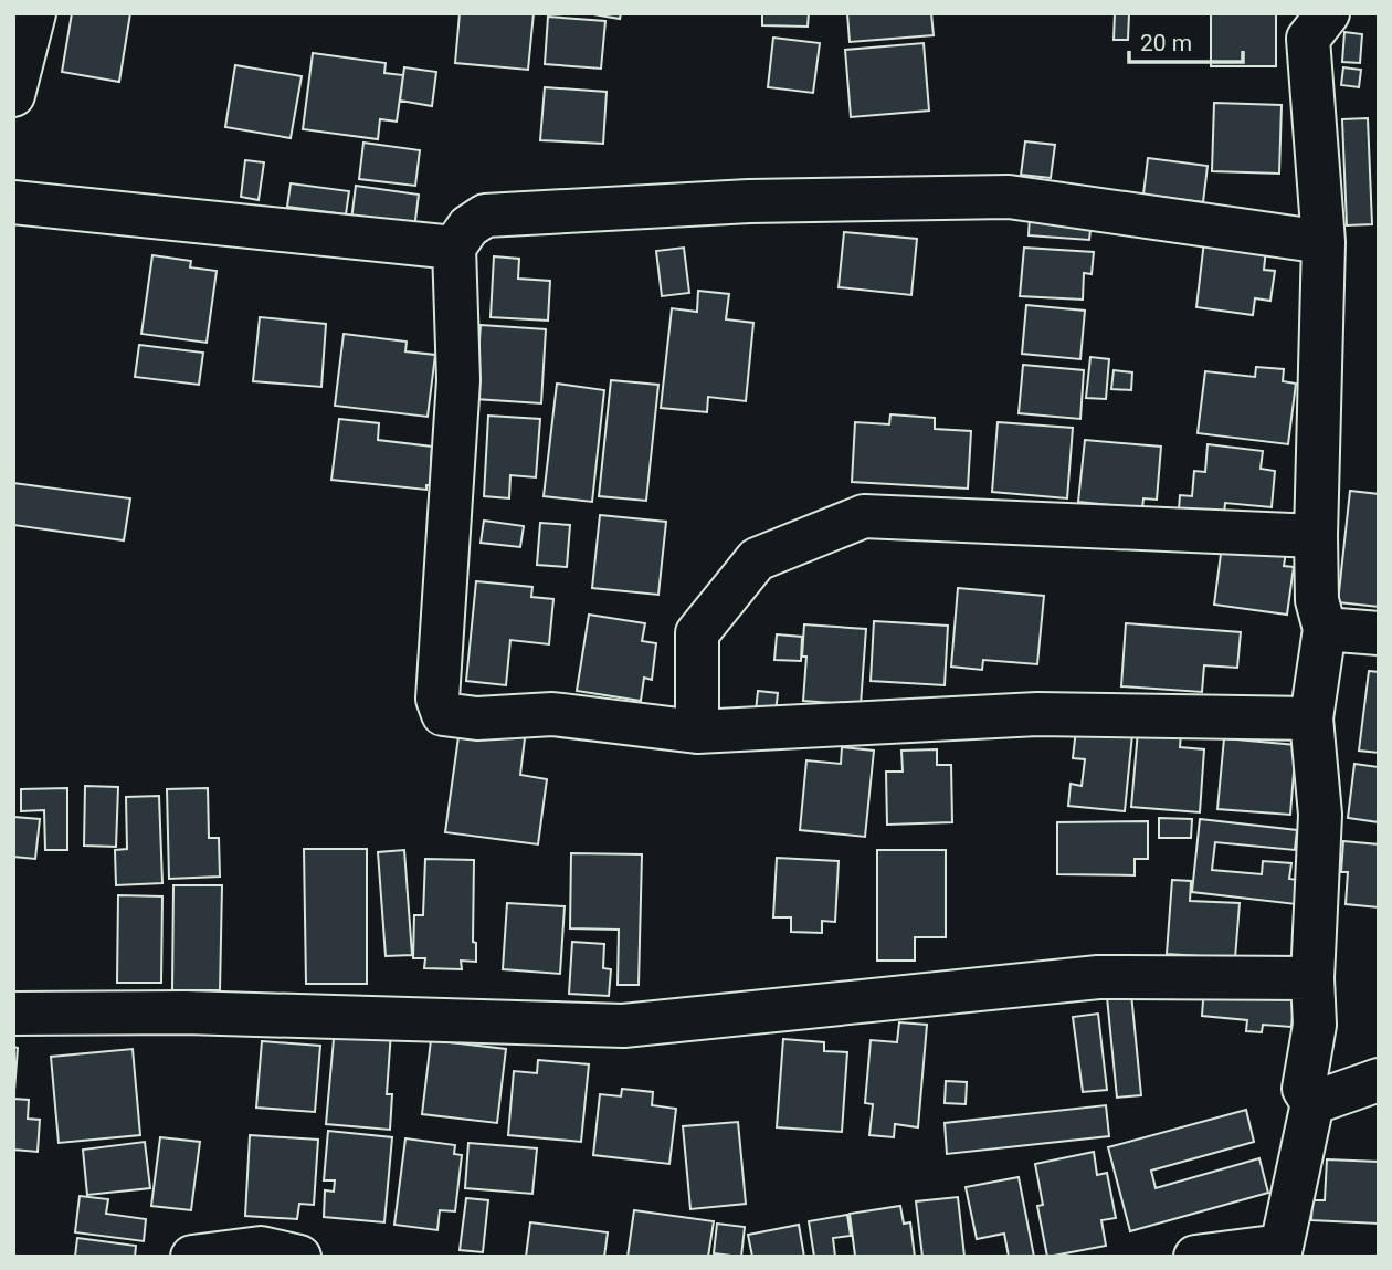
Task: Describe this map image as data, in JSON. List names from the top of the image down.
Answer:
{
  "scale_bar": "20 m"
}
